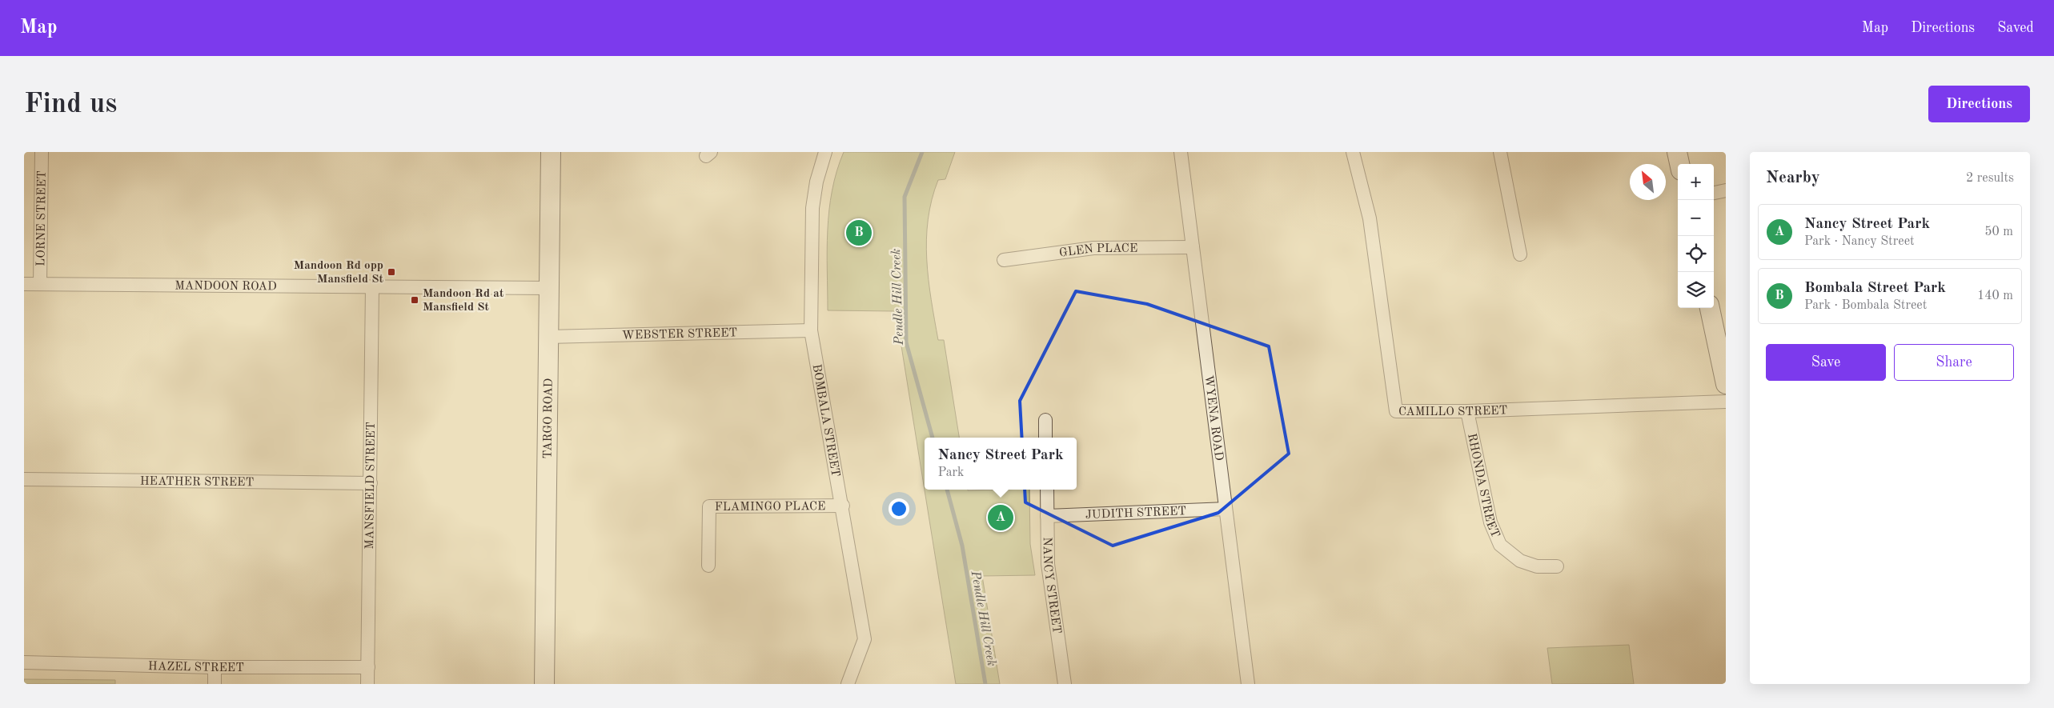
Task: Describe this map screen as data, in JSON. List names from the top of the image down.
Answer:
{
  "streets": {
    "street": [
      "LORNE STREET",
      "GLEN PLACE",
      "MANDOON ROAD",
      "WEBSTER STREET",
      "CAMILLO STREET",
      "TARGO ROAD",
      "WYENA ROAD",
      "BOMBALA STREET",
      "HEATHER STREET",
      "MANSFIELD STREET",
      "RHONDA STREET",
      "FLAMINGO PLACE",
      "JUDITH STREET",
      "NANCY STREET",
      "HAZEL STREET"
    ]
  },
  "crossings": [
    ["LORNE STREET", "MANDOON ROAD"],
    ["GLEN PLACE", "WYENA ROAD"],
    ["MANDOON ROAD", "TARGO ROAD"],
    ["MANDOON ROAD", "MANSFIELD STREET"],
    ["WEBSTER STREET", "TARGO ROAD"],
    ["WEBSTER STREET", "BOMBALA STREET"],
    ["CAMILLO STREET", "RHONDA STREET"],
    ["WYENA ROAD", "JUDITH STREET"],
    ["BOMBALA STREET", "FLAMINGO PLACE"],
    ["HEATHER STREET", "MANSFIELD STREET"],
    ["MANSFIELD STREET", "HAZEL STREET"],
    ["JUDITH STREET", "NANCY STREET"]
  ],
  "water": ["Pendle Hill Creek"],
  "places": {
    "transit": ["Mandoon Rd opp Mansfield St", "Mandoon Rd at Mansfield St"]
  },
  "north": "top left",
  "page": {
    "header": "Map",
    "nav": ["Map", "Directions", "Saved"],
    "buttons": [
      "Directions",
      ["Save", "Share"]
    ],
    "title": "Find us",
    "heading": ["Nearby", "2 results"],
    "map_buttons": ["+", "−"],
    "list": [
      {
        "mark": "A",
        "name": "Nancy Street Park",
        "note": "Park · Nancy Street",
        "value": "50 m"
      },
      {
        "mark": "B",
        "name": "Bombala Street Park",
        "note": "Park · Bombala Street",
        "value": "140 m"
      }
    ],
    "pins": ["B", "A"],
    "popup": ["Nancy Street Park", "Park"]
  }
}
